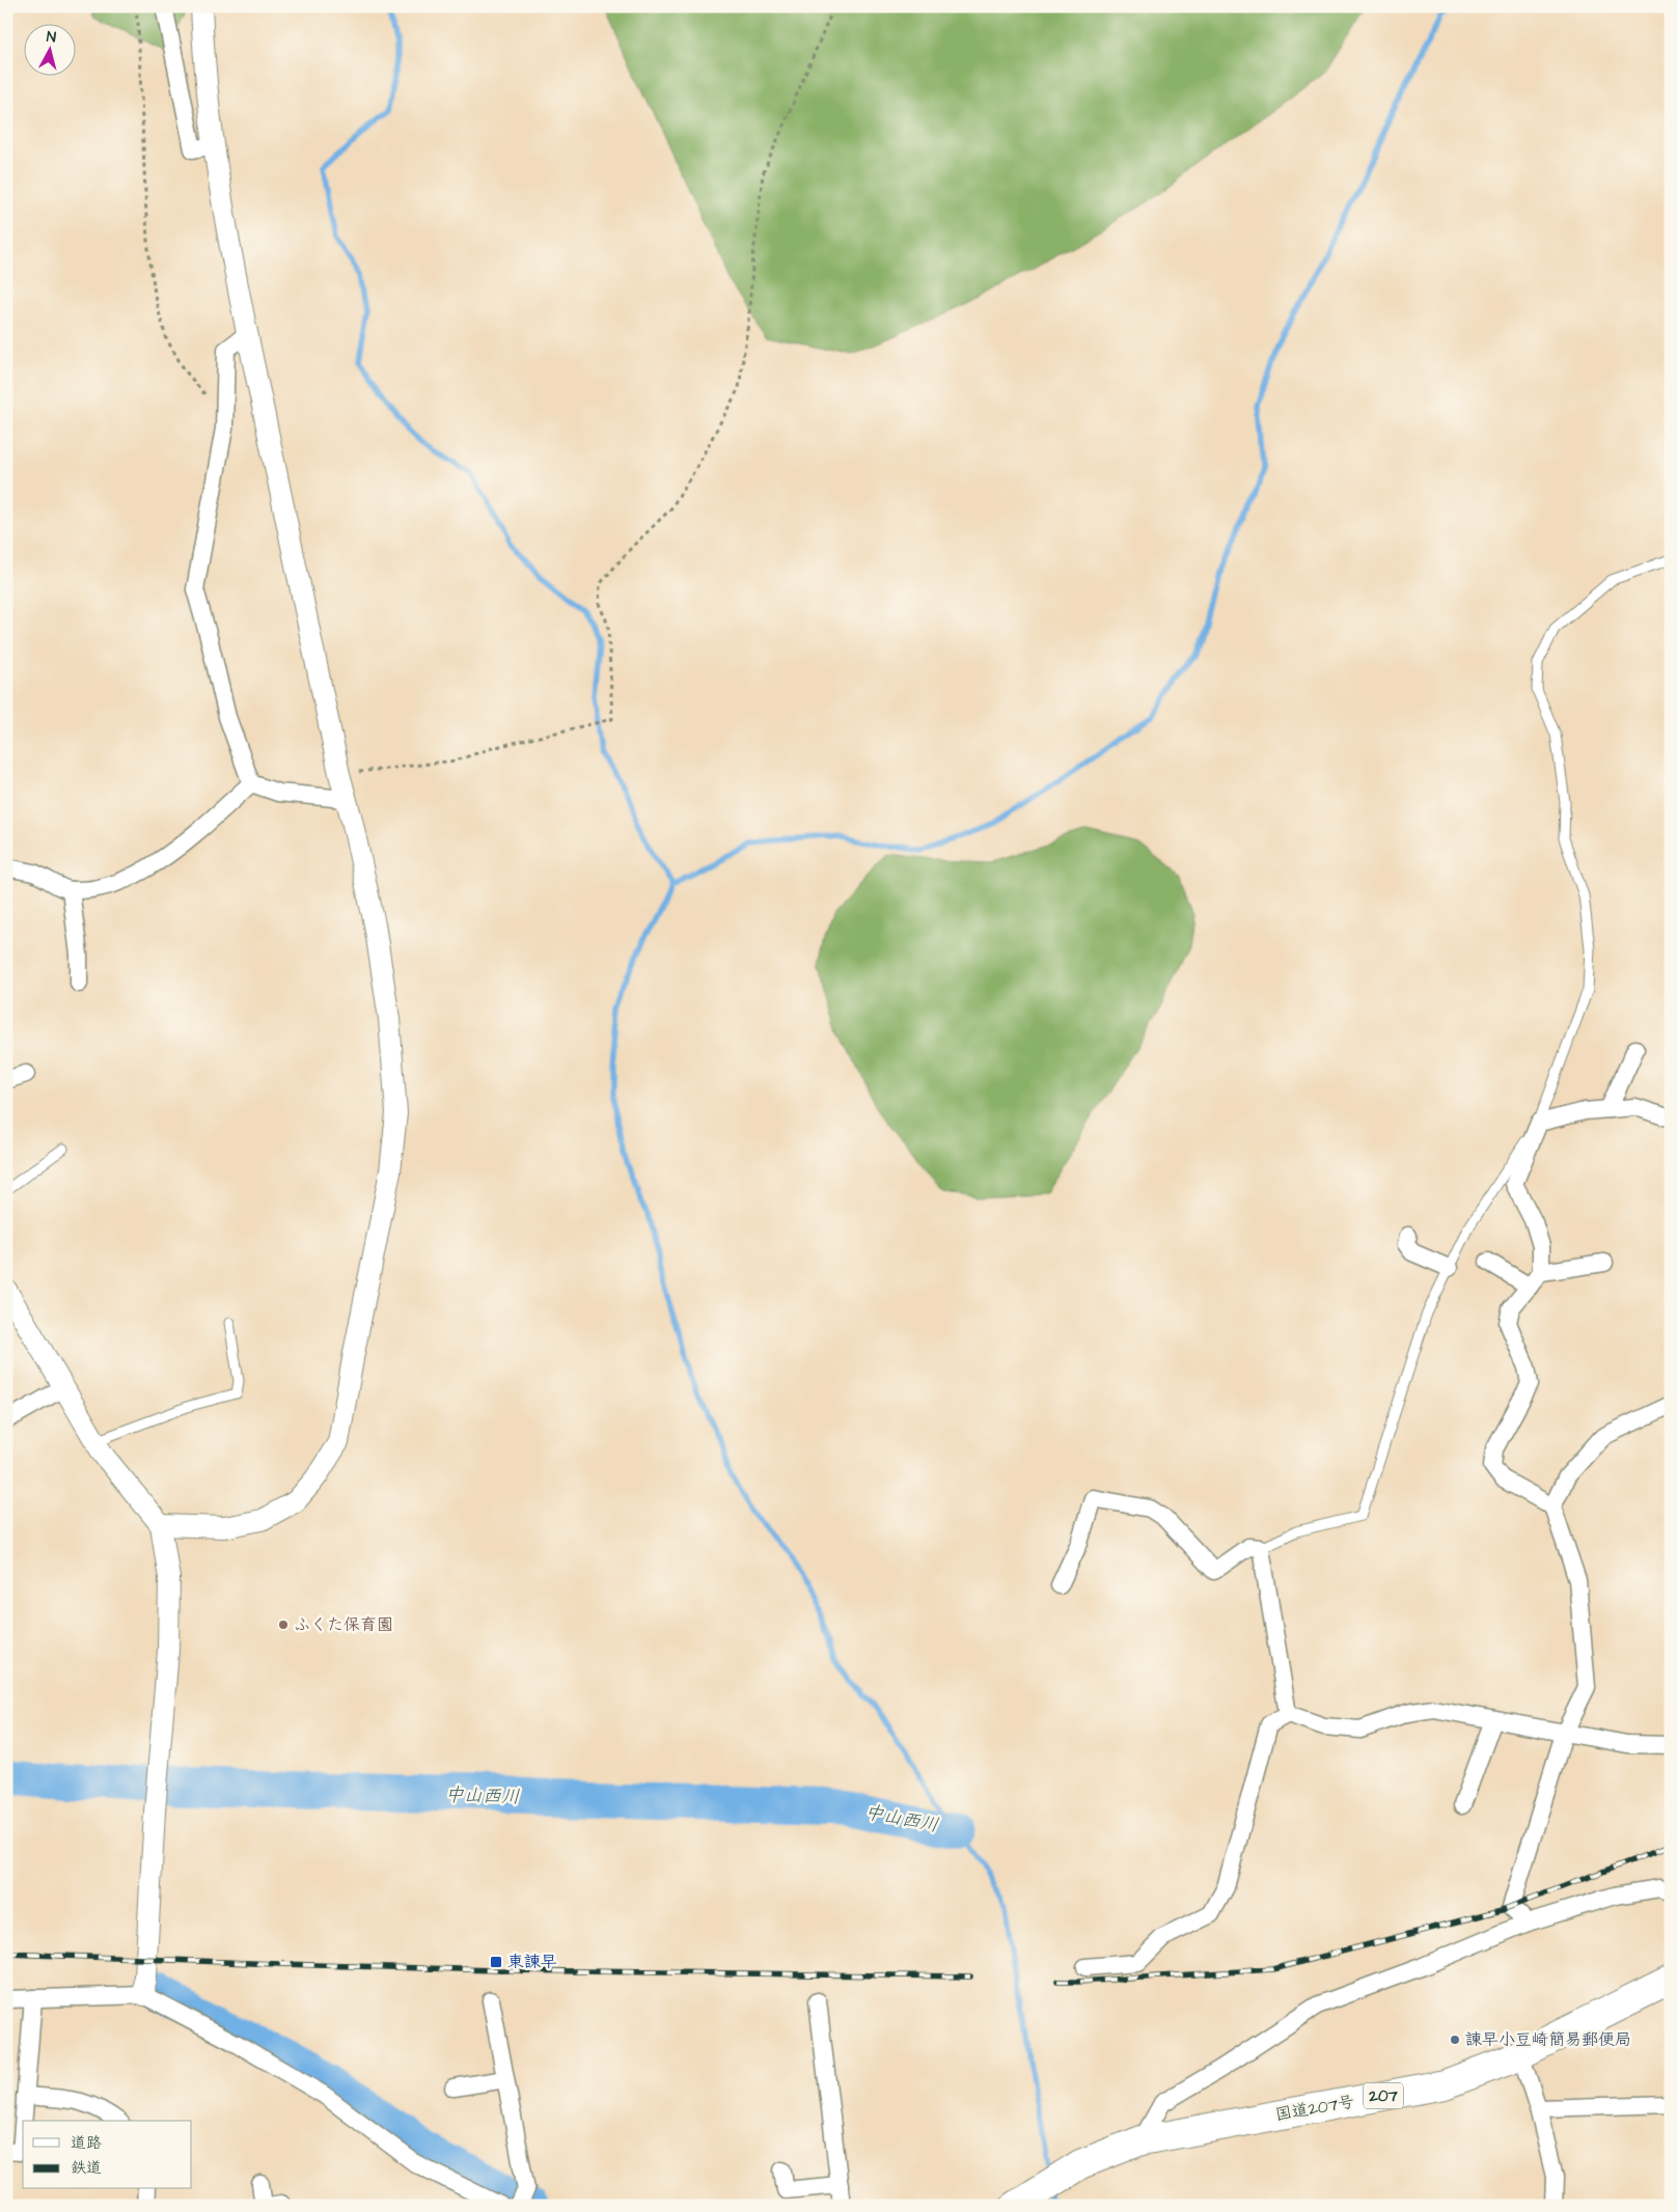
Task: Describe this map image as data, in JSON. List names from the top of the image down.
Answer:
{
  "streets": {
    "highway": ["207", "国道207号"]
  },
  "water": ["中山西川"],
  "places": {
    "other": ["ふくた保育園", "諫早小豆崎簡易郵便局"],
    "transit": ["東諫早"]
  },
  "legend": ["道路", "鉄道"],
  "north": "top"
}
